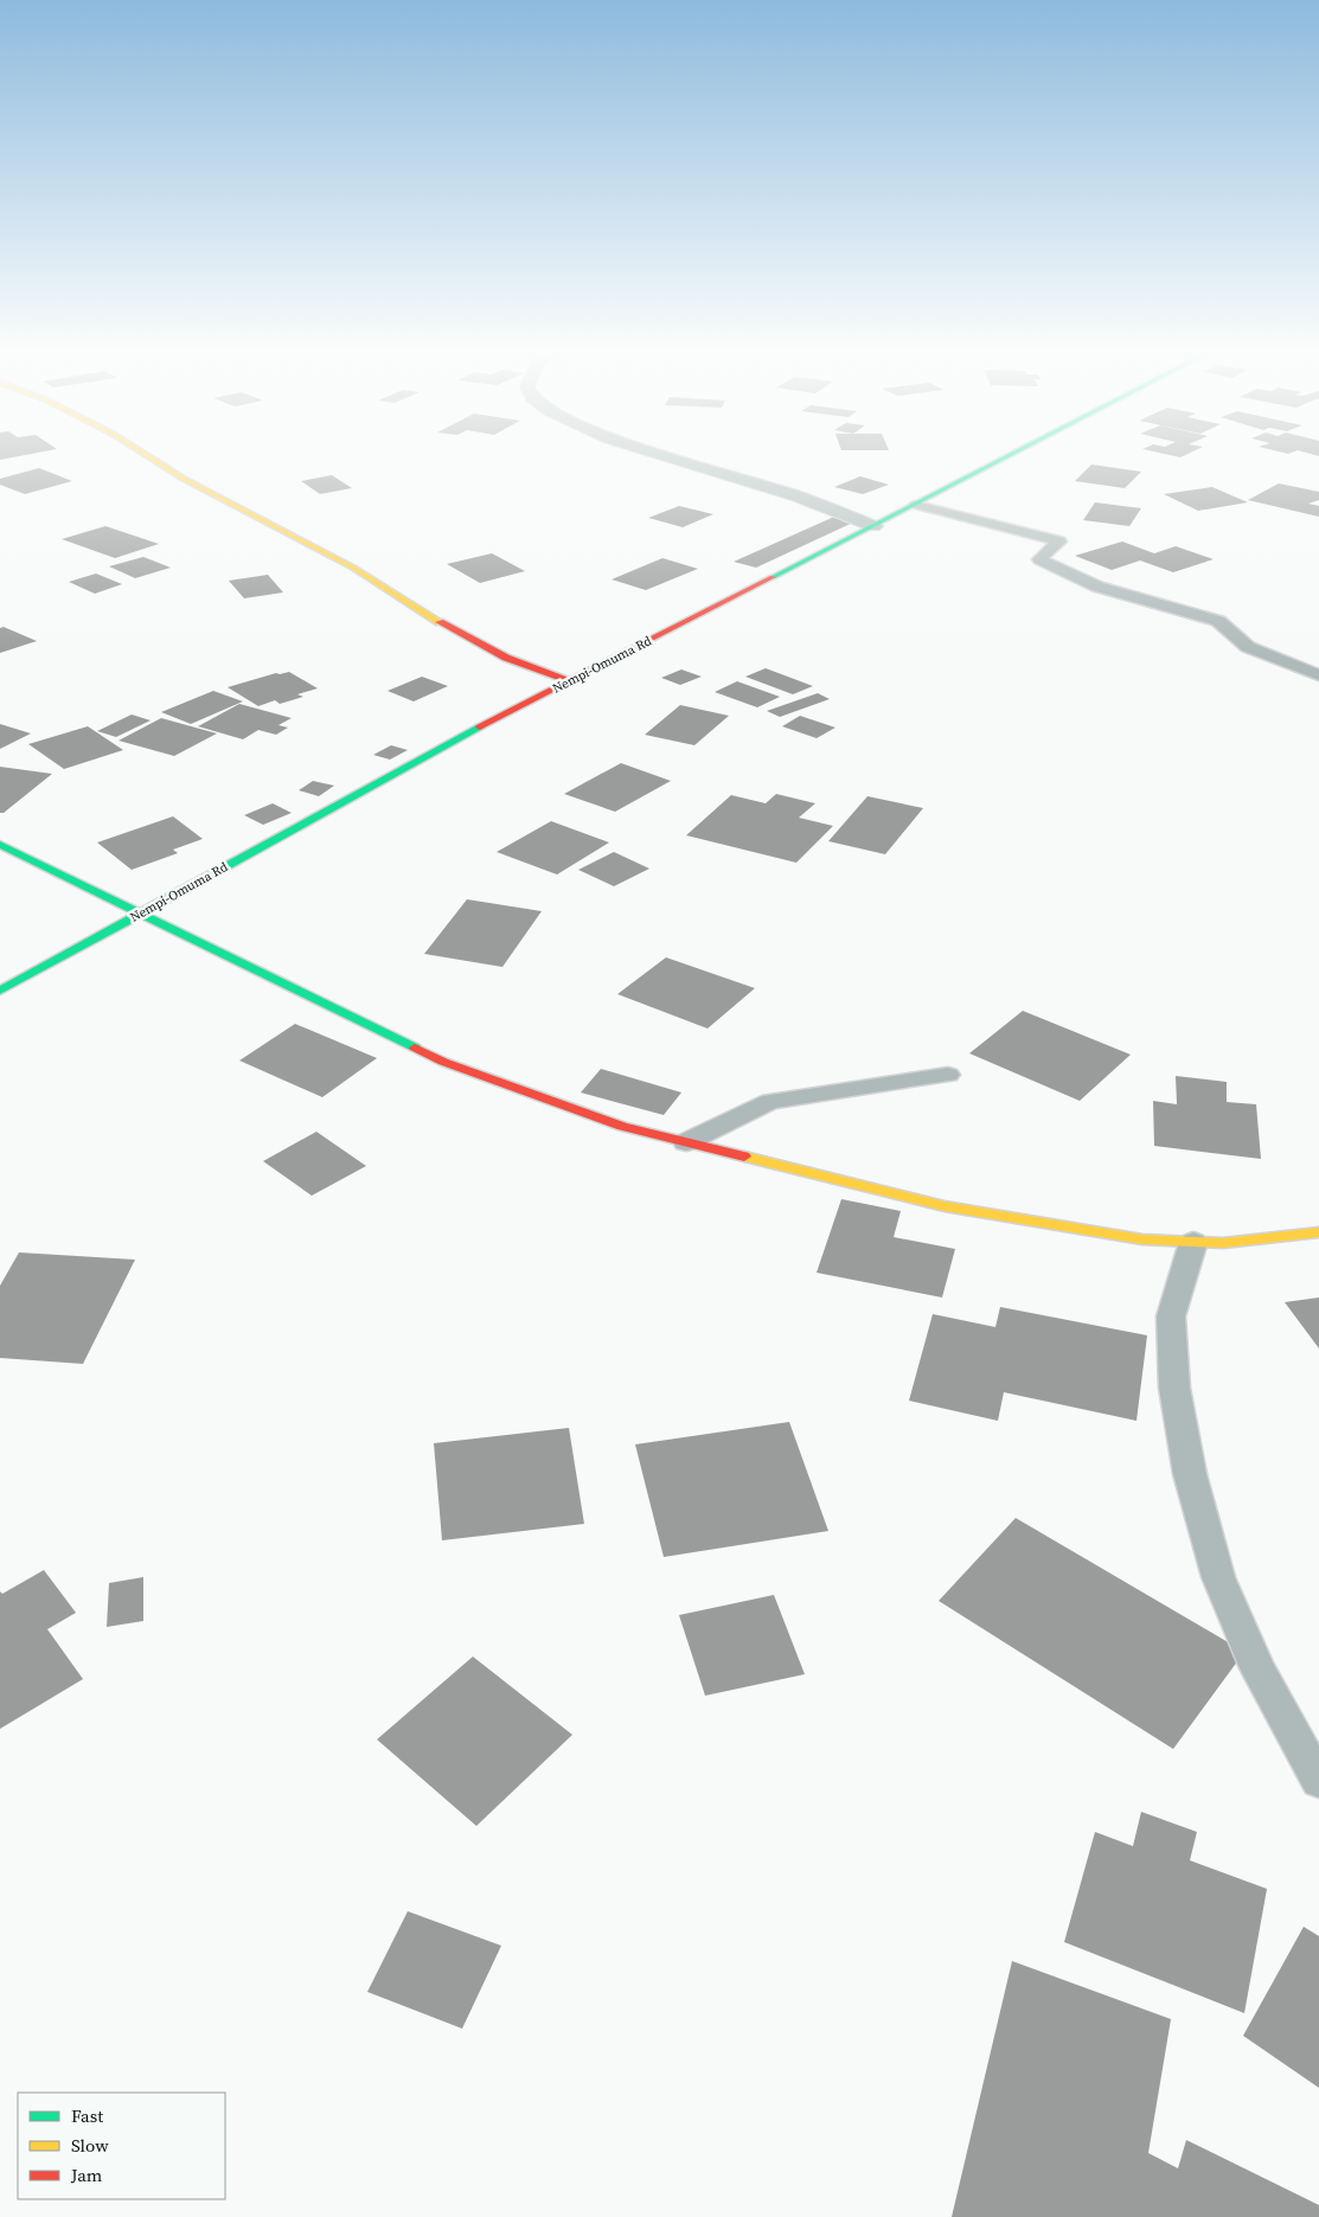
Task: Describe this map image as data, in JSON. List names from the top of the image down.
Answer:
{
  "streets": {
    "street": ["Nempi-Omuma Rd"]
  },
  "legend": ["Fast", "Slow", "Jam"]
}
